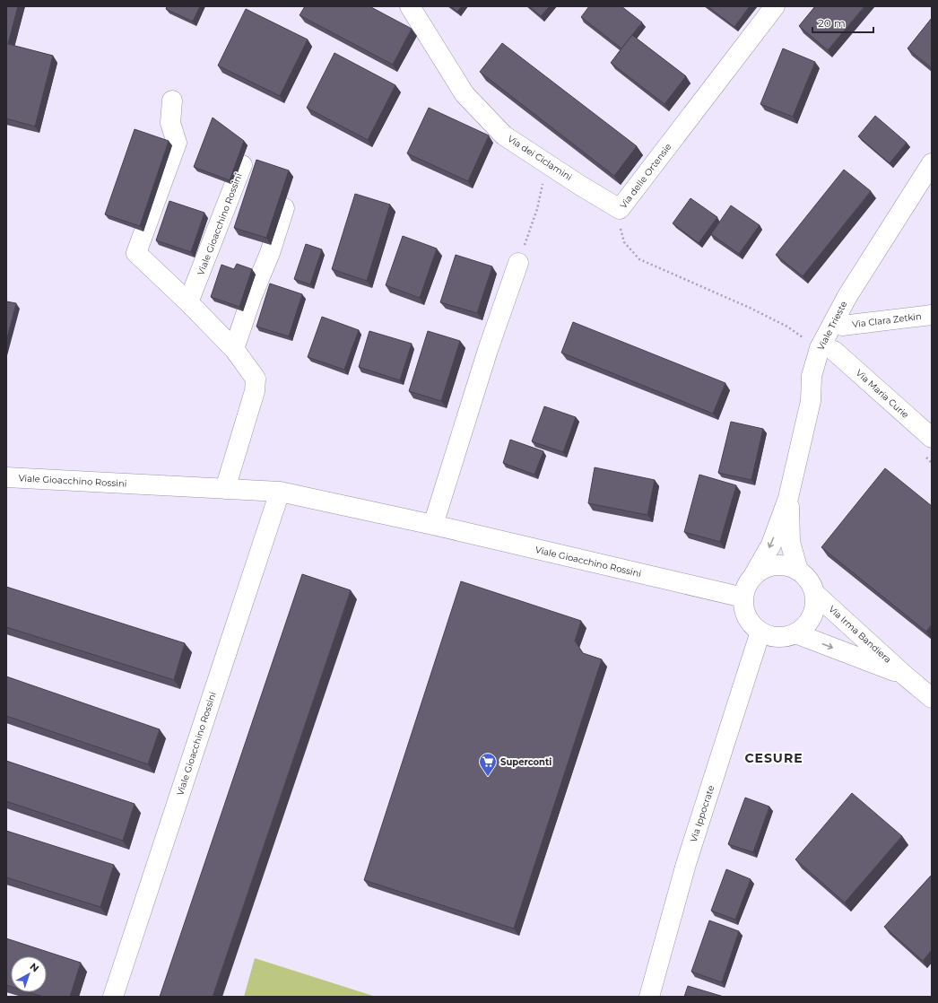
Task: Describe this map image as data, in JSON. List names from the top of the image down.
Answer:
{
  "streets": {
    "street": [
      "Via dei Ciclamini",
      "Via delle Ortensie",
      "Viale Gioacchino Rossini",
      "Via Clara Zetkin",
      "Viale Trieste",
      "Via Maria Curie",
      "Via Irma Bandiera",
      "Via Ippocrate"
    ]
  },
  "crossings": [
    ["Via dei Ciclamini", "Via delle Ortensie"],
    ["Via delle Ortensie", "Viale Trieste"],
    ["Via delle Ortensie", "Via Maria Curie"],
    ["Viale Gioacchino Rossini", "Viale Trieste"],
    ["Viale Gioacchino Rossini", "Via Irma Bandiera"],
    ["Viale Gioacchino Rossini", "Via Ippocrate"],
    ["Via Clara Zetkin", "Viale Trieste"],
    ["Viale Trieste", "Via Maria Curie"],
    ["Viale Trieste", "Via Irma Bandiera"],
    ["Viale Trieste", "Via Ippocrate"],
    ["Via Irma Bandiera", "Via Ippocrate"]
  ],
  "districts": ["CESURE"],
  "places": {
    "supermarket": ["Superconti"]
  },
  "scale_bar": "20 m",
  "north": "top right"
}
